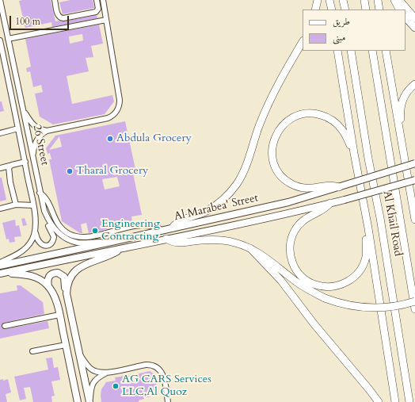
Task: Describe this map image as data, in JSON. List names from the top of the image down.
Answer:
{
  "streets": {
    "highway": ["Al Khail Road"],
    "main road": ["Al Marabea' Street"],
    "street": ["26 Street"]
  },
  "crossings": [
    ["26 Street", "Al Marabea' Street"]
  ],
  "places": [
    "Abdula Grocery",
    "Tharal Grocery",
    "Engineering Contracting",
    "AG CARS Services LLC,Al Quoz"
  ],
  "legend": ["طريق", "مبنى"],
  "scale_bar": "100 m"
}
